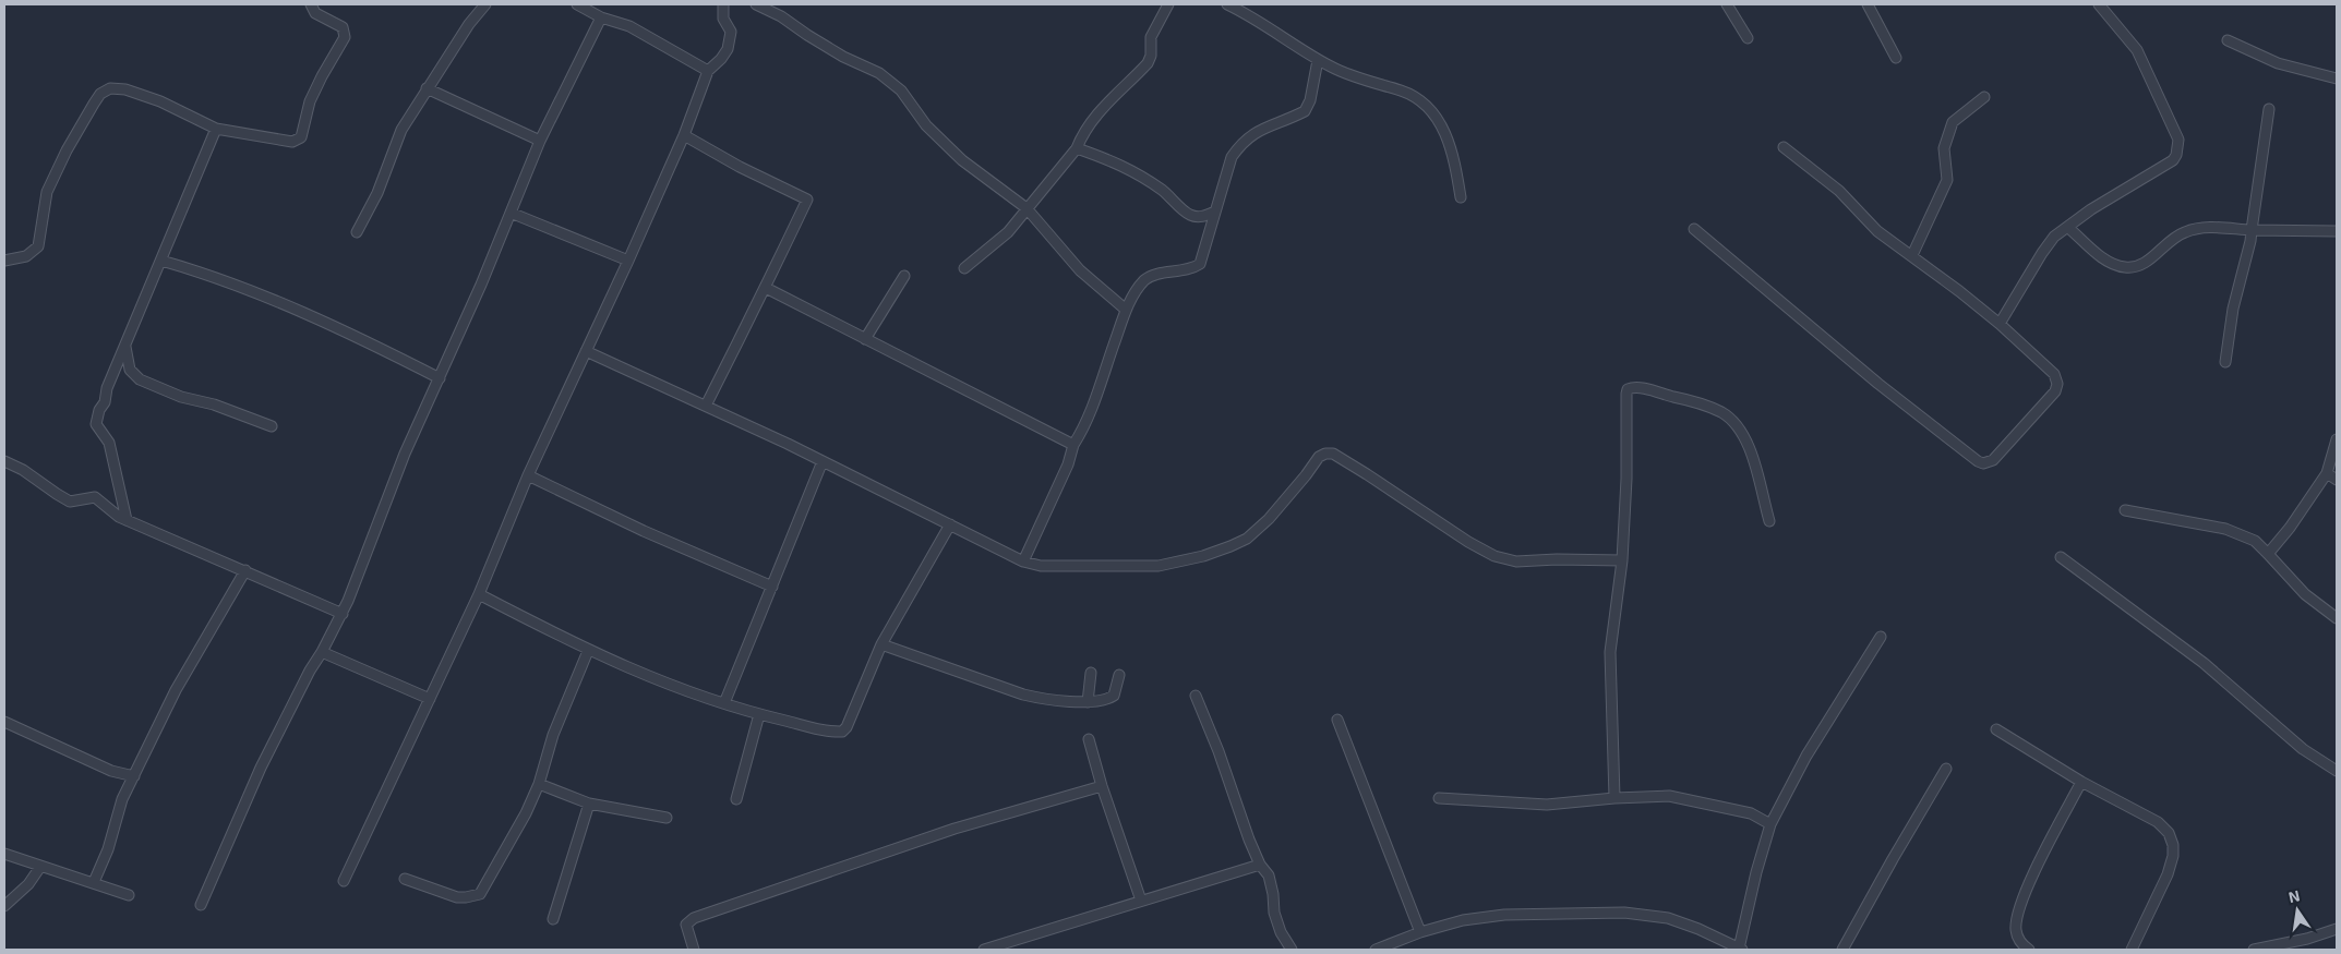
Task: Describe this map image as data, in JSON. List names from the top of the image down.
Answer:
{
  "north": "top"
}
